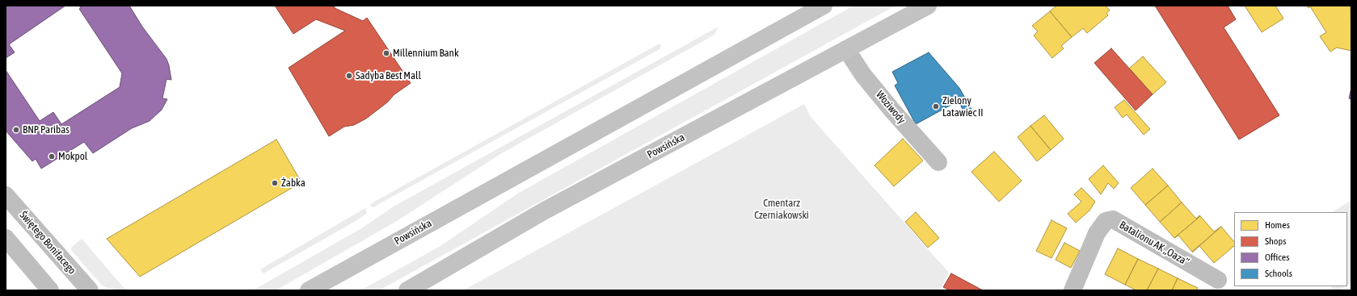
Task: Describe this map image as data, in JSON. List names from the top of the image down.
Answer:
{
  "streets": {
    "main road": ["Powsińska"],
    "street": ["Woziwody", "Świętego Bonifacego", "Batalionu AK „Oaza”"]
  },
  "crossings": [
    ["Woziwody", "Powsińska"]
  ],
  "parks": ["Cmentarz Czerniakowski"],
  "places": [
    "Millennium Bank",
    "Sadyba Best Mall",
    "Zielony Latawiec II",
    "BNP Paribas",
    "Mokpol",
    "Żabka"
  ],
  "legend": [
    "Homes",
    "Shops",
    "Offices",
    "Schools"
  ]
}
